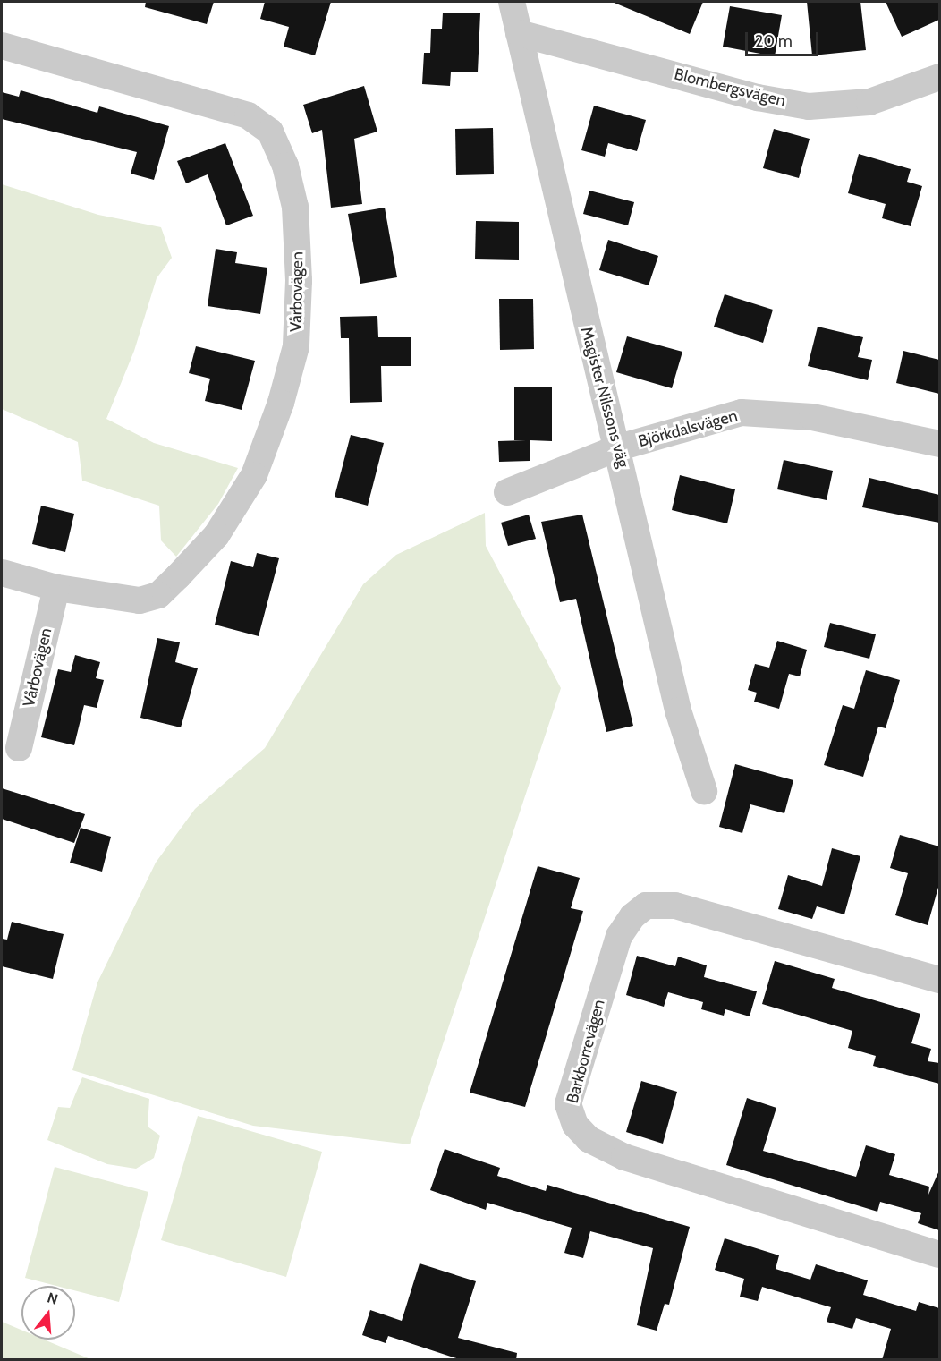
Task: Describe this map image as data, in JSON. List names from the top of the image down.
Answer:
{
  "streets": {
    "street": [
      "Blombergsvägen",
      "Vårbovägen",
      "Magister Nilssons väg",
      "Björkdalsvägen",
      "Barkborrevägen"
    ]
  },
  "crossings": [
    ["Blombergsvägen", "Magister Nilssons väg"],
    ["Magister Nilssons väg", "Björkdalsvägen"]
  ],
  "scale_bar": "20 m",
  "north": "top"
}
